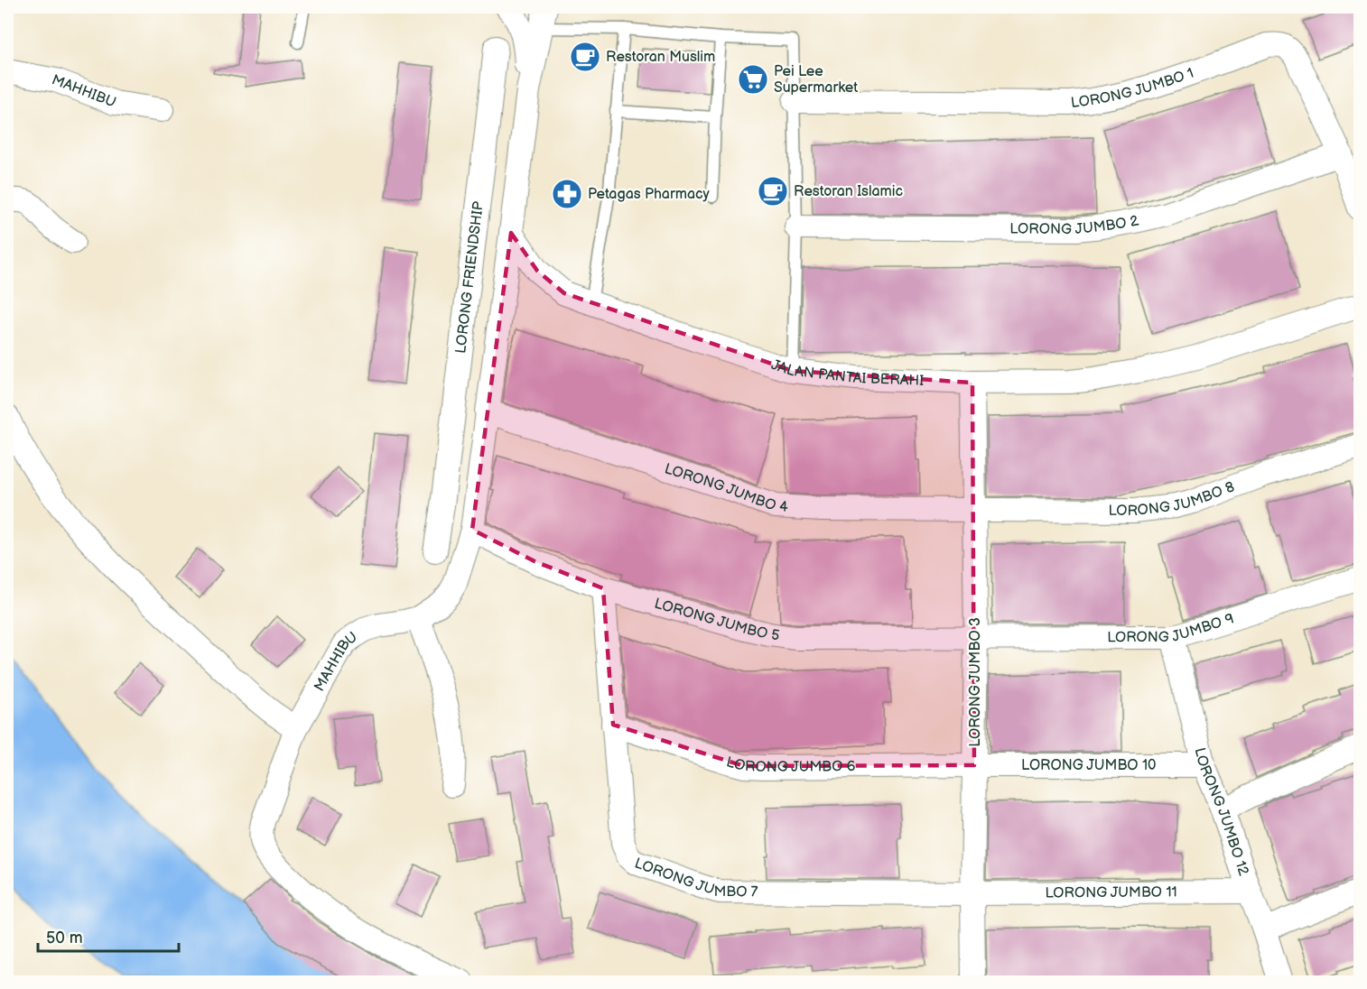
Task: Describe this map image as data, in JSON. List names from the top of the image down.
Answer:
{
  "streets": {
    "street": [
      "LORONG JUMBO 1",
      "MAHHIBU",
      "LORONG JUMBO 2",
      "LORONG FRIENDSHIP",
      "JALAN PANTAI BERAHI",
      "LORONG JUMBO 4",
      "LORONG JUMBO 8",
      "LORONG JUMBO 5",
      "LORONG JUMBO 9",
      "LORONG JUMBO 3",
      "LORONG JUMBO 6",
      "LORONG JUMBO 10",
      "LORONG JUMBO 12",
      "LORONG JUMBO 7",
      "LORONG JUMBO 11"
    ]
  },
  "crossings": [
    ["LORONG JUMBO 1", "LORONG JUMBO 2"],
    ["MAHHIBU", "JALAN PANTAI BERAHI"],
    ["MAHHIBU", "LORONG JUMBO 4"],
    ["MAHHIBU", "LORONG JUMBO 5"],
    ["JALAN PANTAI BERAHI", "LORONG JUMBO 3"],
    ["LORONG JUMBO 4", "LORONG JUMBO 8"],
    ["LORONG JUMBO 4", "LORONG JUMBO 3"],
    ["LORONG JUMBO 8", "LORONG JUMBO 3"],
    ["LORONG JUMBO 5", "LORONG JUMBO 9"],
    ["LORONG JUMBO 5", "LORONG JUMBO 3"],
    ["LORONG JUMBO 5", "LORONG JUMBO 7"],
    ["LORONG JUMBO 9", "LORONG JUMBO 3"],
    ["LORONG JUMBO 9", "LORONG JUMBO 12"],
    ["LORONG JUMBO 3", "LORONG JUMBO 6"],
    ["LORONG JUMBO 3", "LORONG JUMBO 10"],
    ["LORONG JUMBO 3", "LORONG JUMBO 7"],
    ["LORONG JUMBO 3", "LORONG JUMBO 11"],
    ["LORONG JUMBO 6", "LORONG JUMBO 10"],
    ["LORONG JUMBO 6", "LORONG JUMBO 7"],
    ["LORONG JUMBO 10", "LORONG JUMBO 12"],
    ["LORONG JUMBO 12", "LORONG JUMBO 11"],
    ["LORONG JUMBO 7", "LORONG JUMBO 11"]
  ],
  "places": {
    "cafe": ["Restoran Muslim", "Restoran Islamic"],
    "supermarket": ["Pei Lee Supermarket"],
    "pharmacy": ["Petagas Pharmacy"]
  },
  "scale_bar": "50 m"
}
